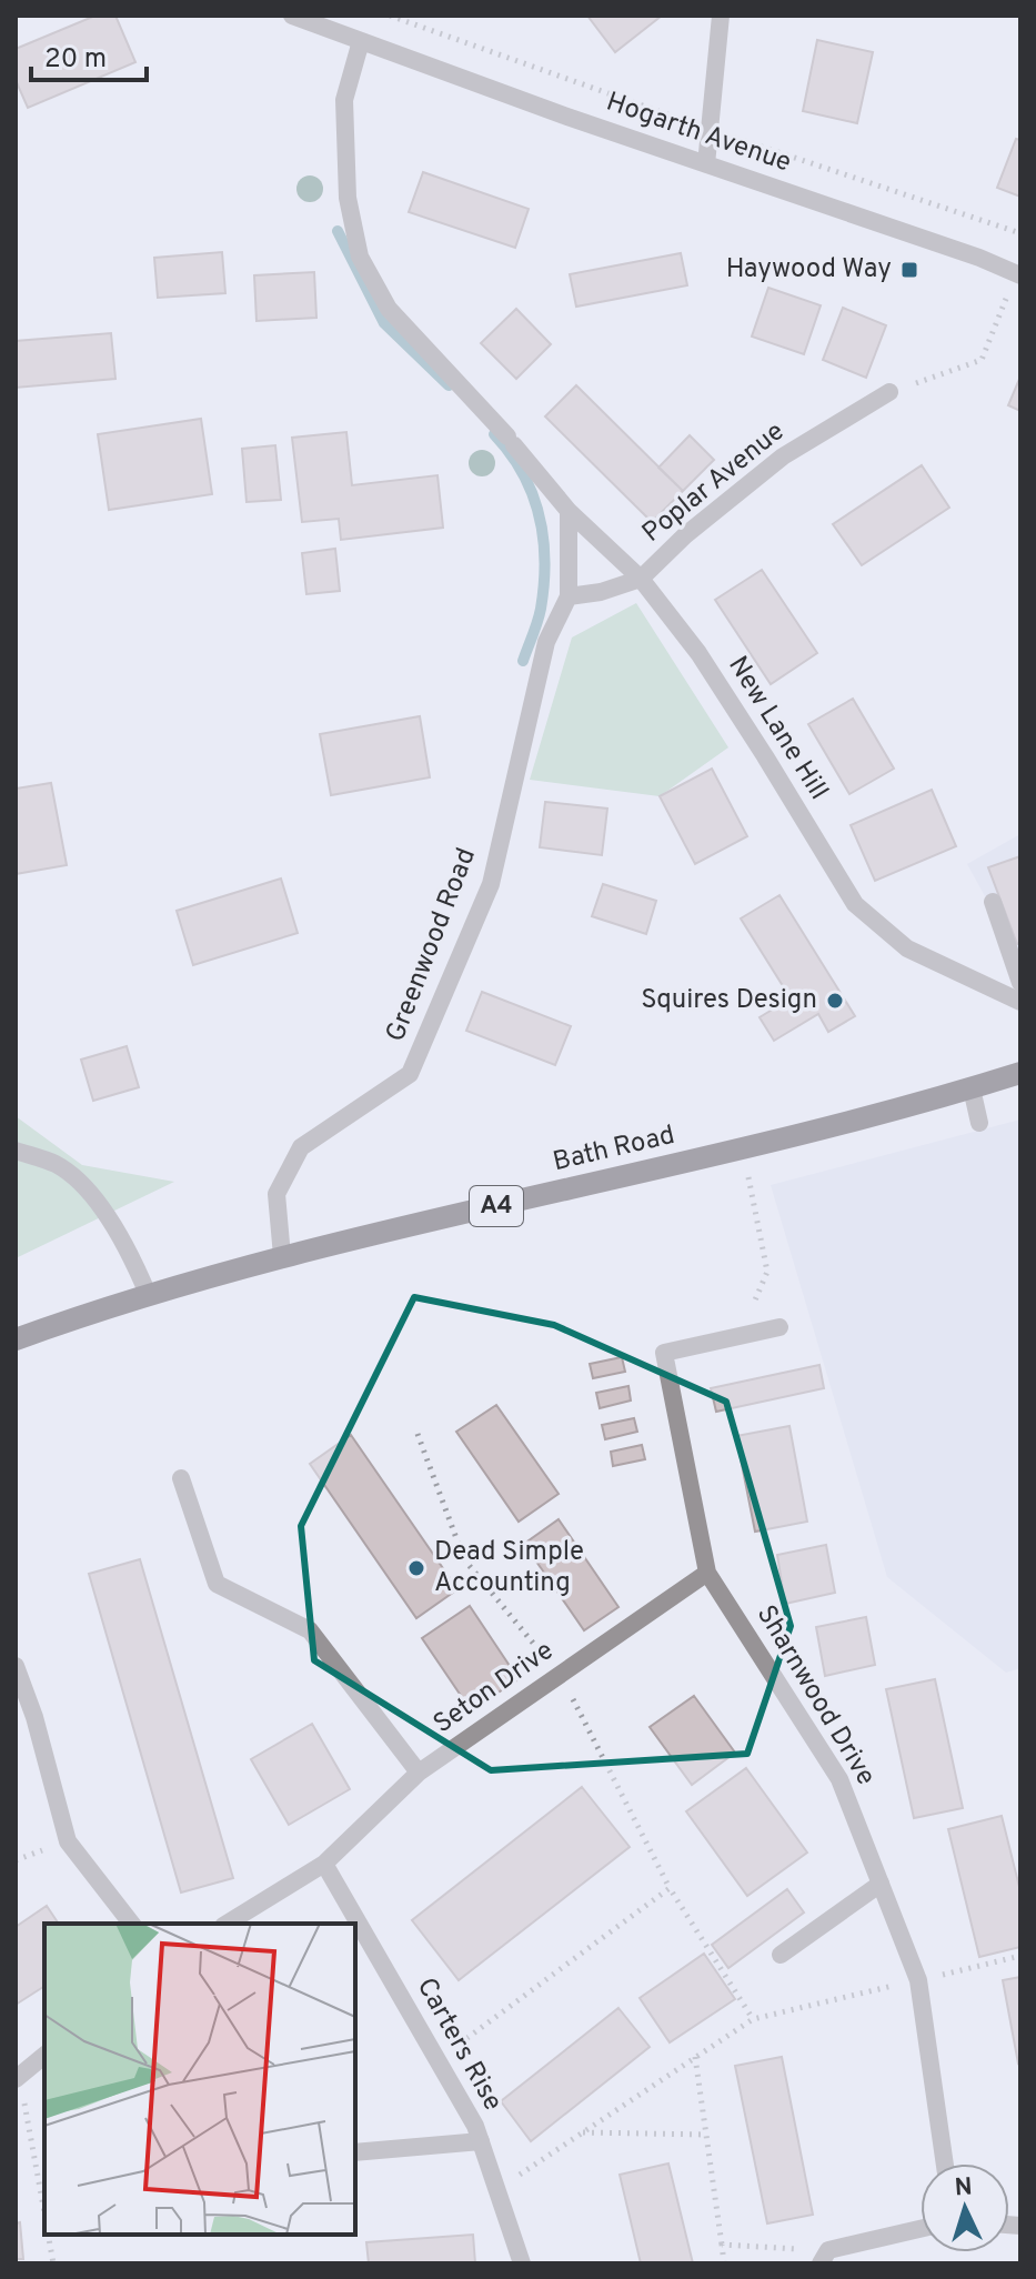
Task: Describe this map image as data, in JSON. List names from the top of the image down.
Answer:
{
  "streets": {
    "main road": ["Bath Road", "A4"],
    "street": [
      "Hogarth Avenue",
      "Poplar Avenue",
      "New Lane Hill",
      "Greenwood Road",
      "Seton Drive",
      "Sharnwood Drive",
      "Carters Rise"
    ]
  },
  "crossings": [
    ["Hogarth Avenue", "New Lane Hill"],
    ["Poplar Avenue", "New Lane Hill"],
    ["New Lane Hill", "Greenwood Road"],
    ["Greenwood Road", "Bath Road"],
    ["Seton Drive", "Sharnwood Drive"],
    ["Seton Drive", "Carters Rise"]
  ],
  "places": {
    "transit": ["Haywood Way"],
    "other": ["Squires Design", "Dead Simple Accounting"]
  },
  "scale_bar": "20 m",
  "north": "top"
}
